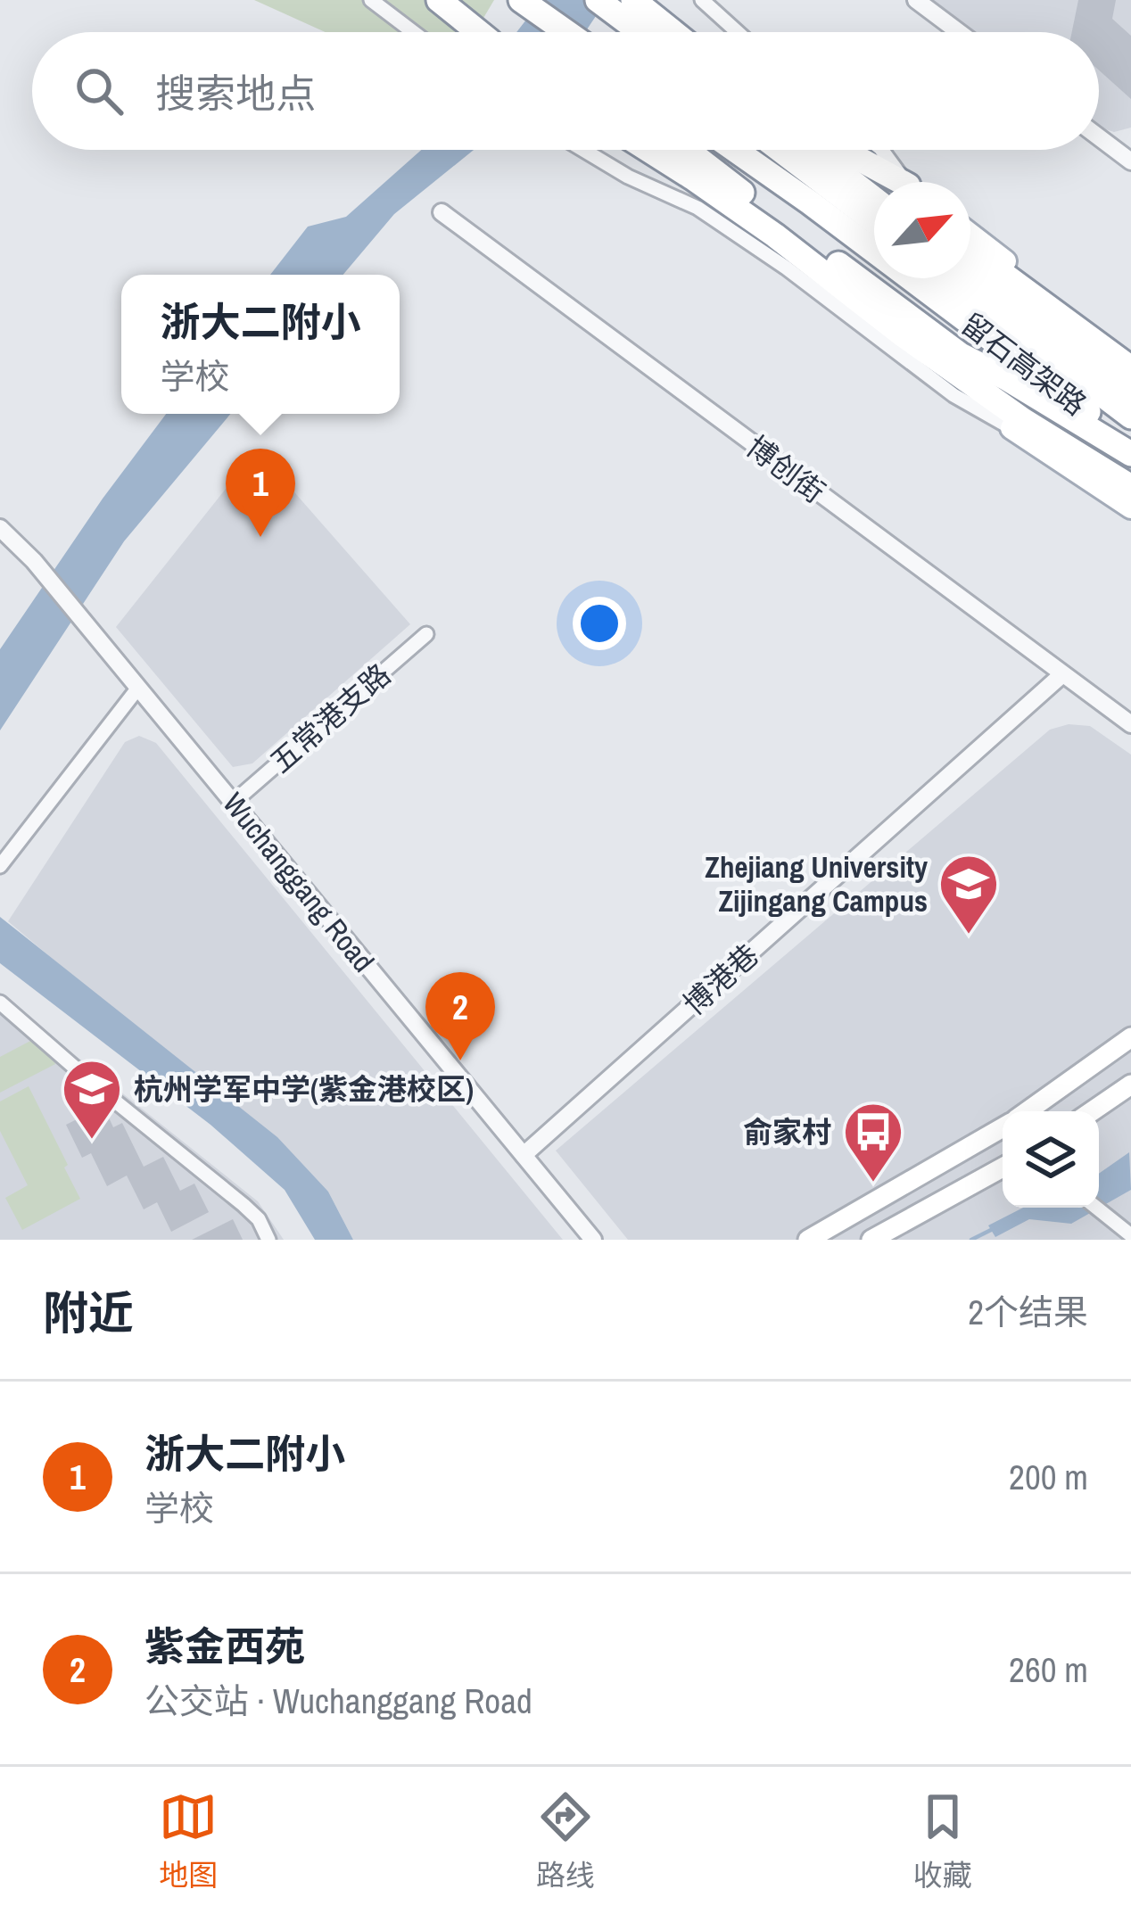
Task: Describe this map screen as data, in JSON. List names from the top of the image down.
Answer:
{
  "streets": {
    "highway": ["留石高架路"],
    "street": [
      "博创街",
      "五常港支路",
      "Wuchanggang Road",
      "博港巷"
    ]
  },
  "crossings": [
    ["博创街", "博港巷"],
    ["五常港支路", "Wuchanggang Road"],
    ["Wuchanggang Road", "博港巷"]
  ],
  "places": {
    "school or university": ["Zhejiang University Zijingang Campus", "杭州学军中学(紫金港校区)"],
    "bus stop": ["俞家村"]
  },
  "north": "top right",
  "page": {
    "search": "搜索地点",
    "popup": ["浙大二附小", "学校"],
    "pins": ["1", "2"],
    "heading": ["附近", "2个结果"],
    "list": [
      {
        "mark": "1",
        "name": "浙大二附小",
        "note": "学校",
        "value": "200 m"
      },
      {
        "mark": "2",
        "name": "紫金西苑",
        "note": "公交站 · Wuchanggang Road",
        "value": "260 m"
      }
    ],
    "nav": ["地图", "路线", "收藏"]
  }
}
